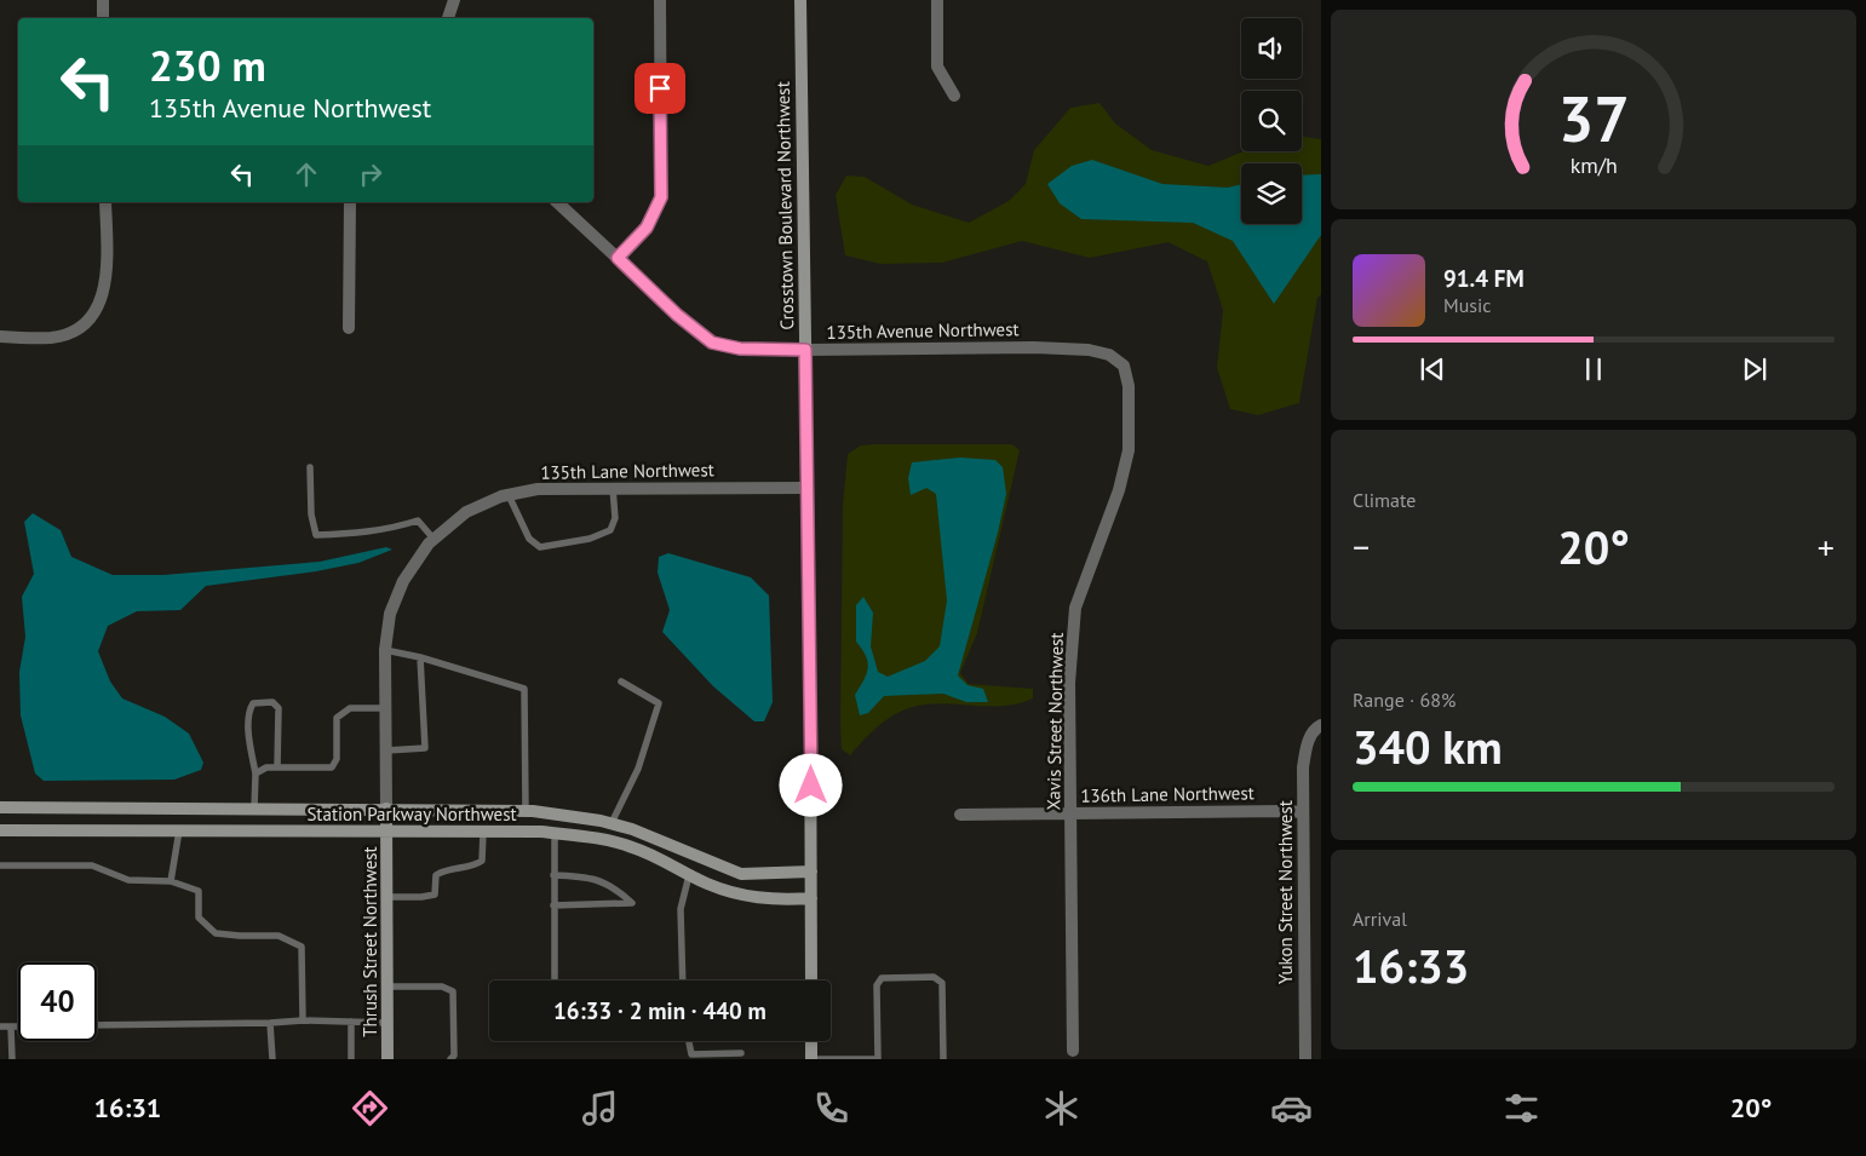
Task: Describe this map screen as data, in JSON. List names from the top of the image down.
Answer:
{
  "streets": {
    "street": [
      "Crosstown Boulevard Northwest",
      "135th Avenue Northwest",
      "135th Lane Northwest",
      "Xavis Street Northwest",
      "136th Lane Northwest",
      "Station Parkway Northwest",
      "Yukon Street Northwest",
      "Thrush Street Northwest"
    ]
  },
  "crossings": [
    ["Crosstown Boulevard Northwest", "135th Avenue Northwest"],
    ["Crosstown Boulevard Northwest", "135th Lane Northwest"],
    ["Crosstown Boulevard Northwest", "Station Parkway Northwest"],
    ["135th Avenue Northwest", "Xavis Street Northwest"],
    ["135th Lane Northwest", "Thrush Street Northwest"],
    ["Xavis Street Northwest", "136th Lane Northwest"],
    ["136th Lane Northwest", "Yukon Street Northwest"],
    ["Station Parkway Northwest", "Thrush Street Northwest"]
  ],
  "page": {
    "turn": ["230 m", "135th Avenue Northwest"],
    "song": ["91.4 FM", "Music"],
    "tile": [
      "Climate",
      ["Range · 68%", "340 km"],
      ["Arrival", "16:33"]
    ],
    "heat": ["−", "20°", "+"],
    "limit": "40",
    "trip": "16:33 · 2 min · 440 m",
    "tabs": ["16:31", "20°"],
    "gauge": ["37", "km/h"]
  }
}
